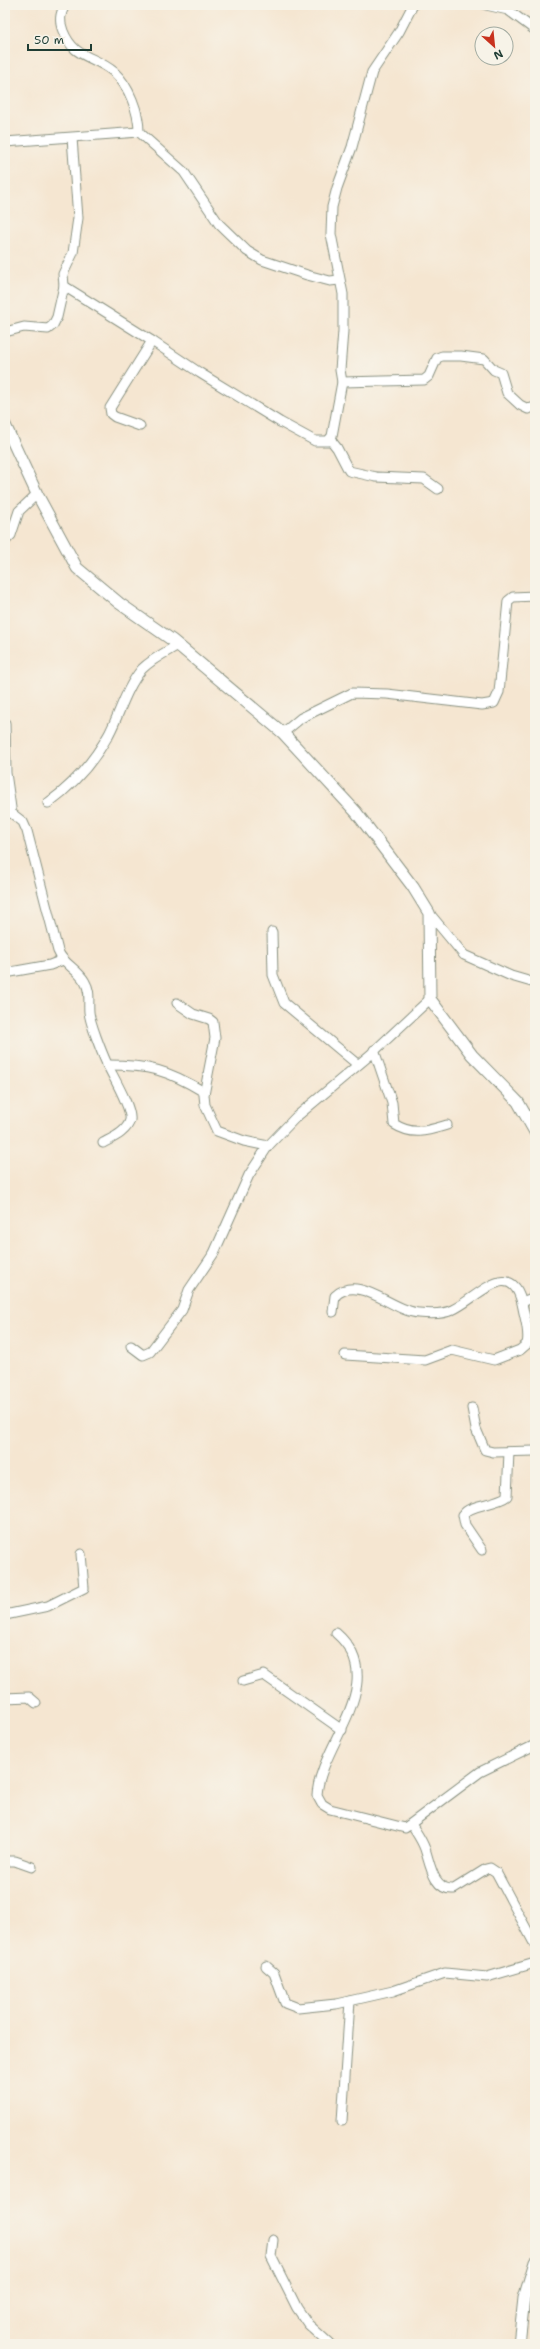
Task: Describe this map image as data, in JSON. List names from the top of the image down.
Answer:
{
  "scale_bar": "50 m",
  "north": "bottom right"
}
